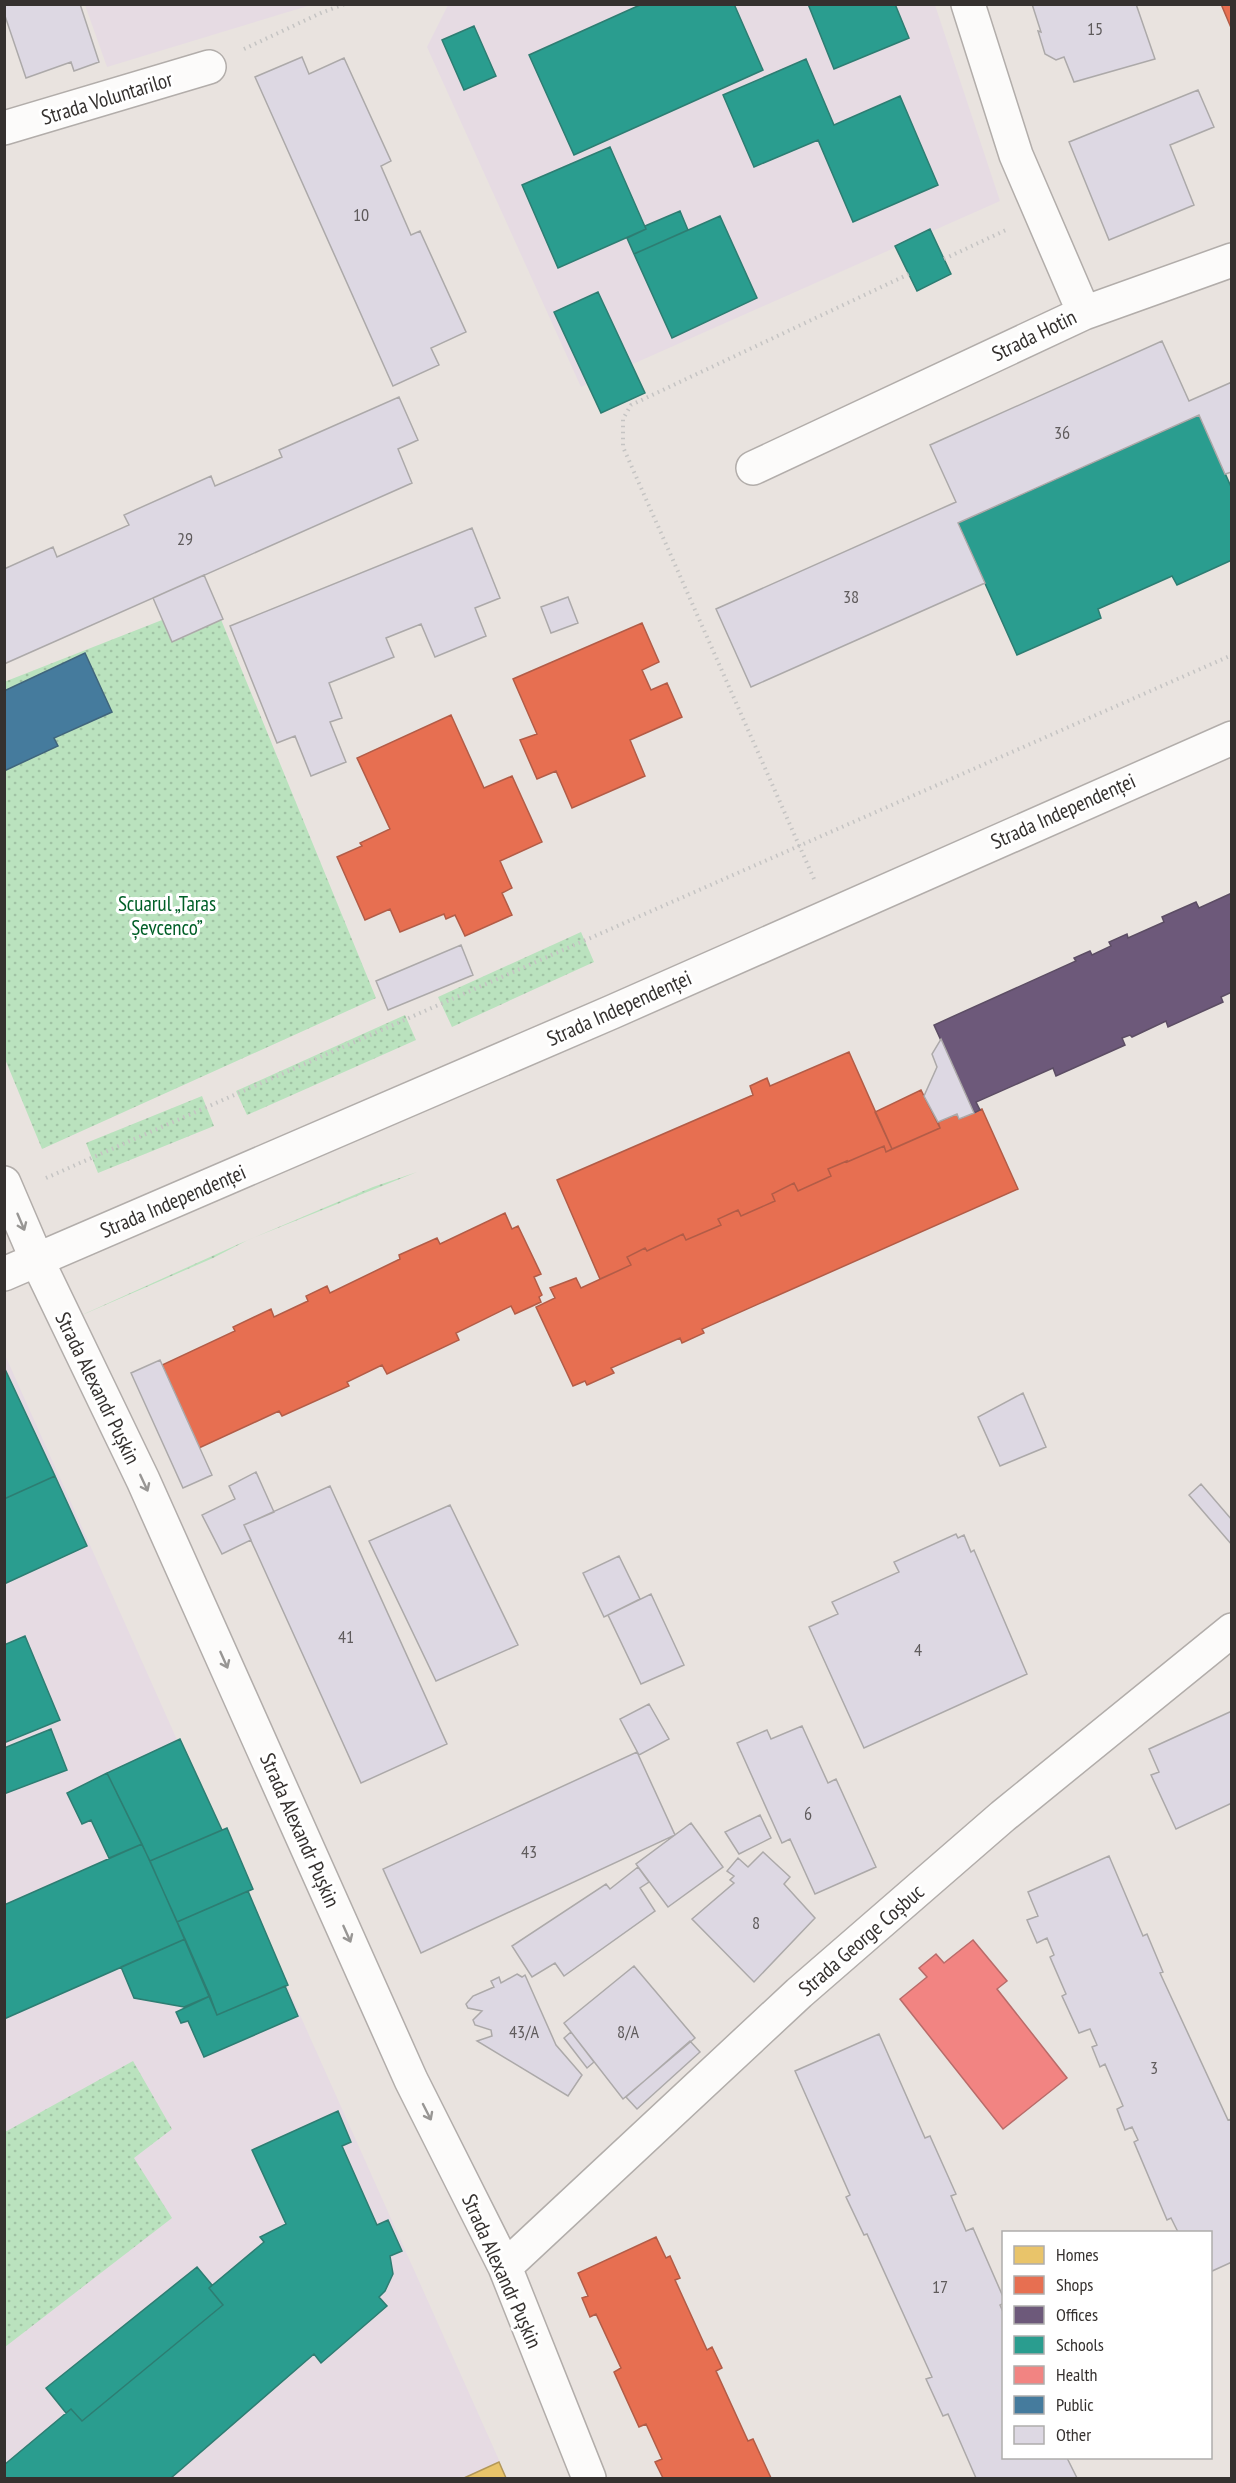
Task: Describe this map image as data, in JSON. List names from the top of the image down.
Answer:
{
  "streets": {
    "street": [
      "Strada Voluntarilor",
      "Strada Hotin",
      "Strada Independenței",
      "Strada Alexandr Pușkin",
      "Strada George Coșbuc"
    ]
  },
  "crossings": [
    ["Strada Independenței", "Strada Alexandr Pușkin"],
    ["Strada Alexandr Pușkin", "Strada George Coșbuc"]
  ],
  "one_way": ["Strada Alexandr Pușkin"],
  "parks": ["Scuarul „Taras Șevcenco”"],
  "house_numbers": [
    "15",
    "10",
    "36",
    "29",
    "38",
    "41",
    "4",
    "6",
    "43",
    "8",
    "43/A",
    "8/A",
    "3",
    "17"
  ],
  "legend": [
    "Homes",
    "Shops",
    "Offices",
    "Schools",
    "Health",
    "Public",
    "Other"
  ]
}
